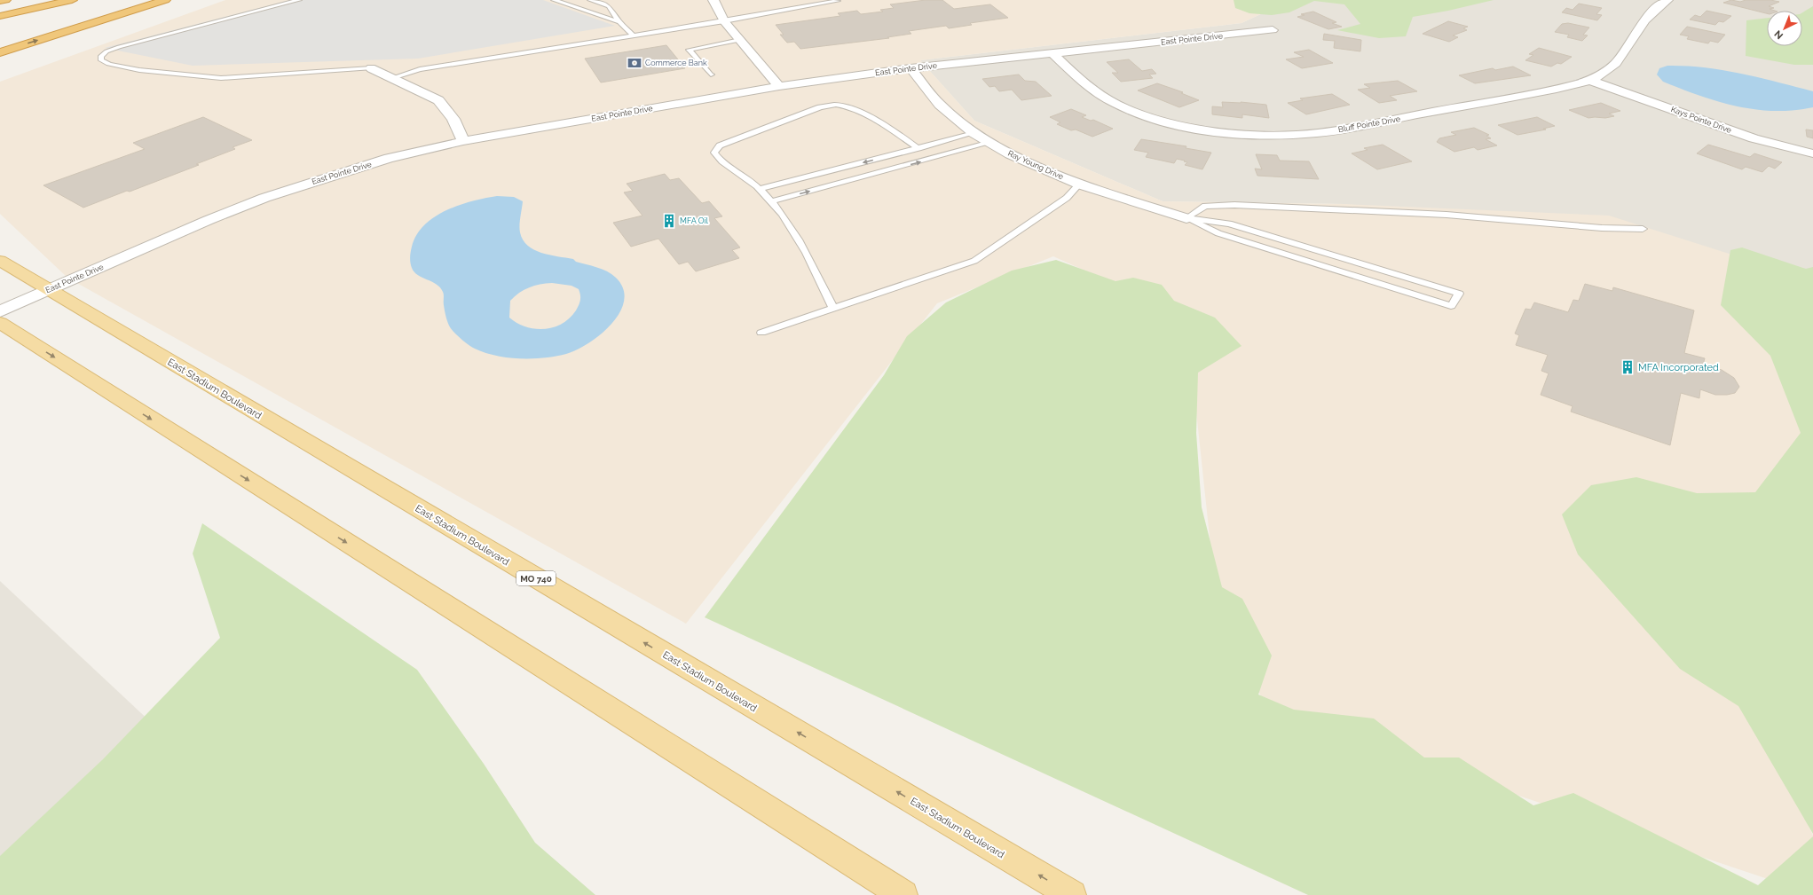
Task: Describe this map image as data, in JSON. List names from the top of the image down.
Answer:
{
  "streets": {
    "main road": ["East Stadium Boulevard", "MO 740"],
    "street": [
      "East Pointe Drive",
      "Kays Pointe Drive",
      "Bluff Pointe Drive",
      "Ray Young Drive"
    ]
  },
  "crossings": [
    ["East Pointe Drive", "Bluff Pointe Drive"],
    ["East Pointe Drive", "Ray Young Drive"],
    ["East Pointe Drive", "East Stadium Boulevard"],
    ["Kays Pointe Drive", "Bluff Pointe Drive"]
  ],
  "places": {
    "bank": ["Commerce Bank"],
    "building": ["MFA Oil", "MFA Incorporated"]
  },
  "north": "bottom left"
}
